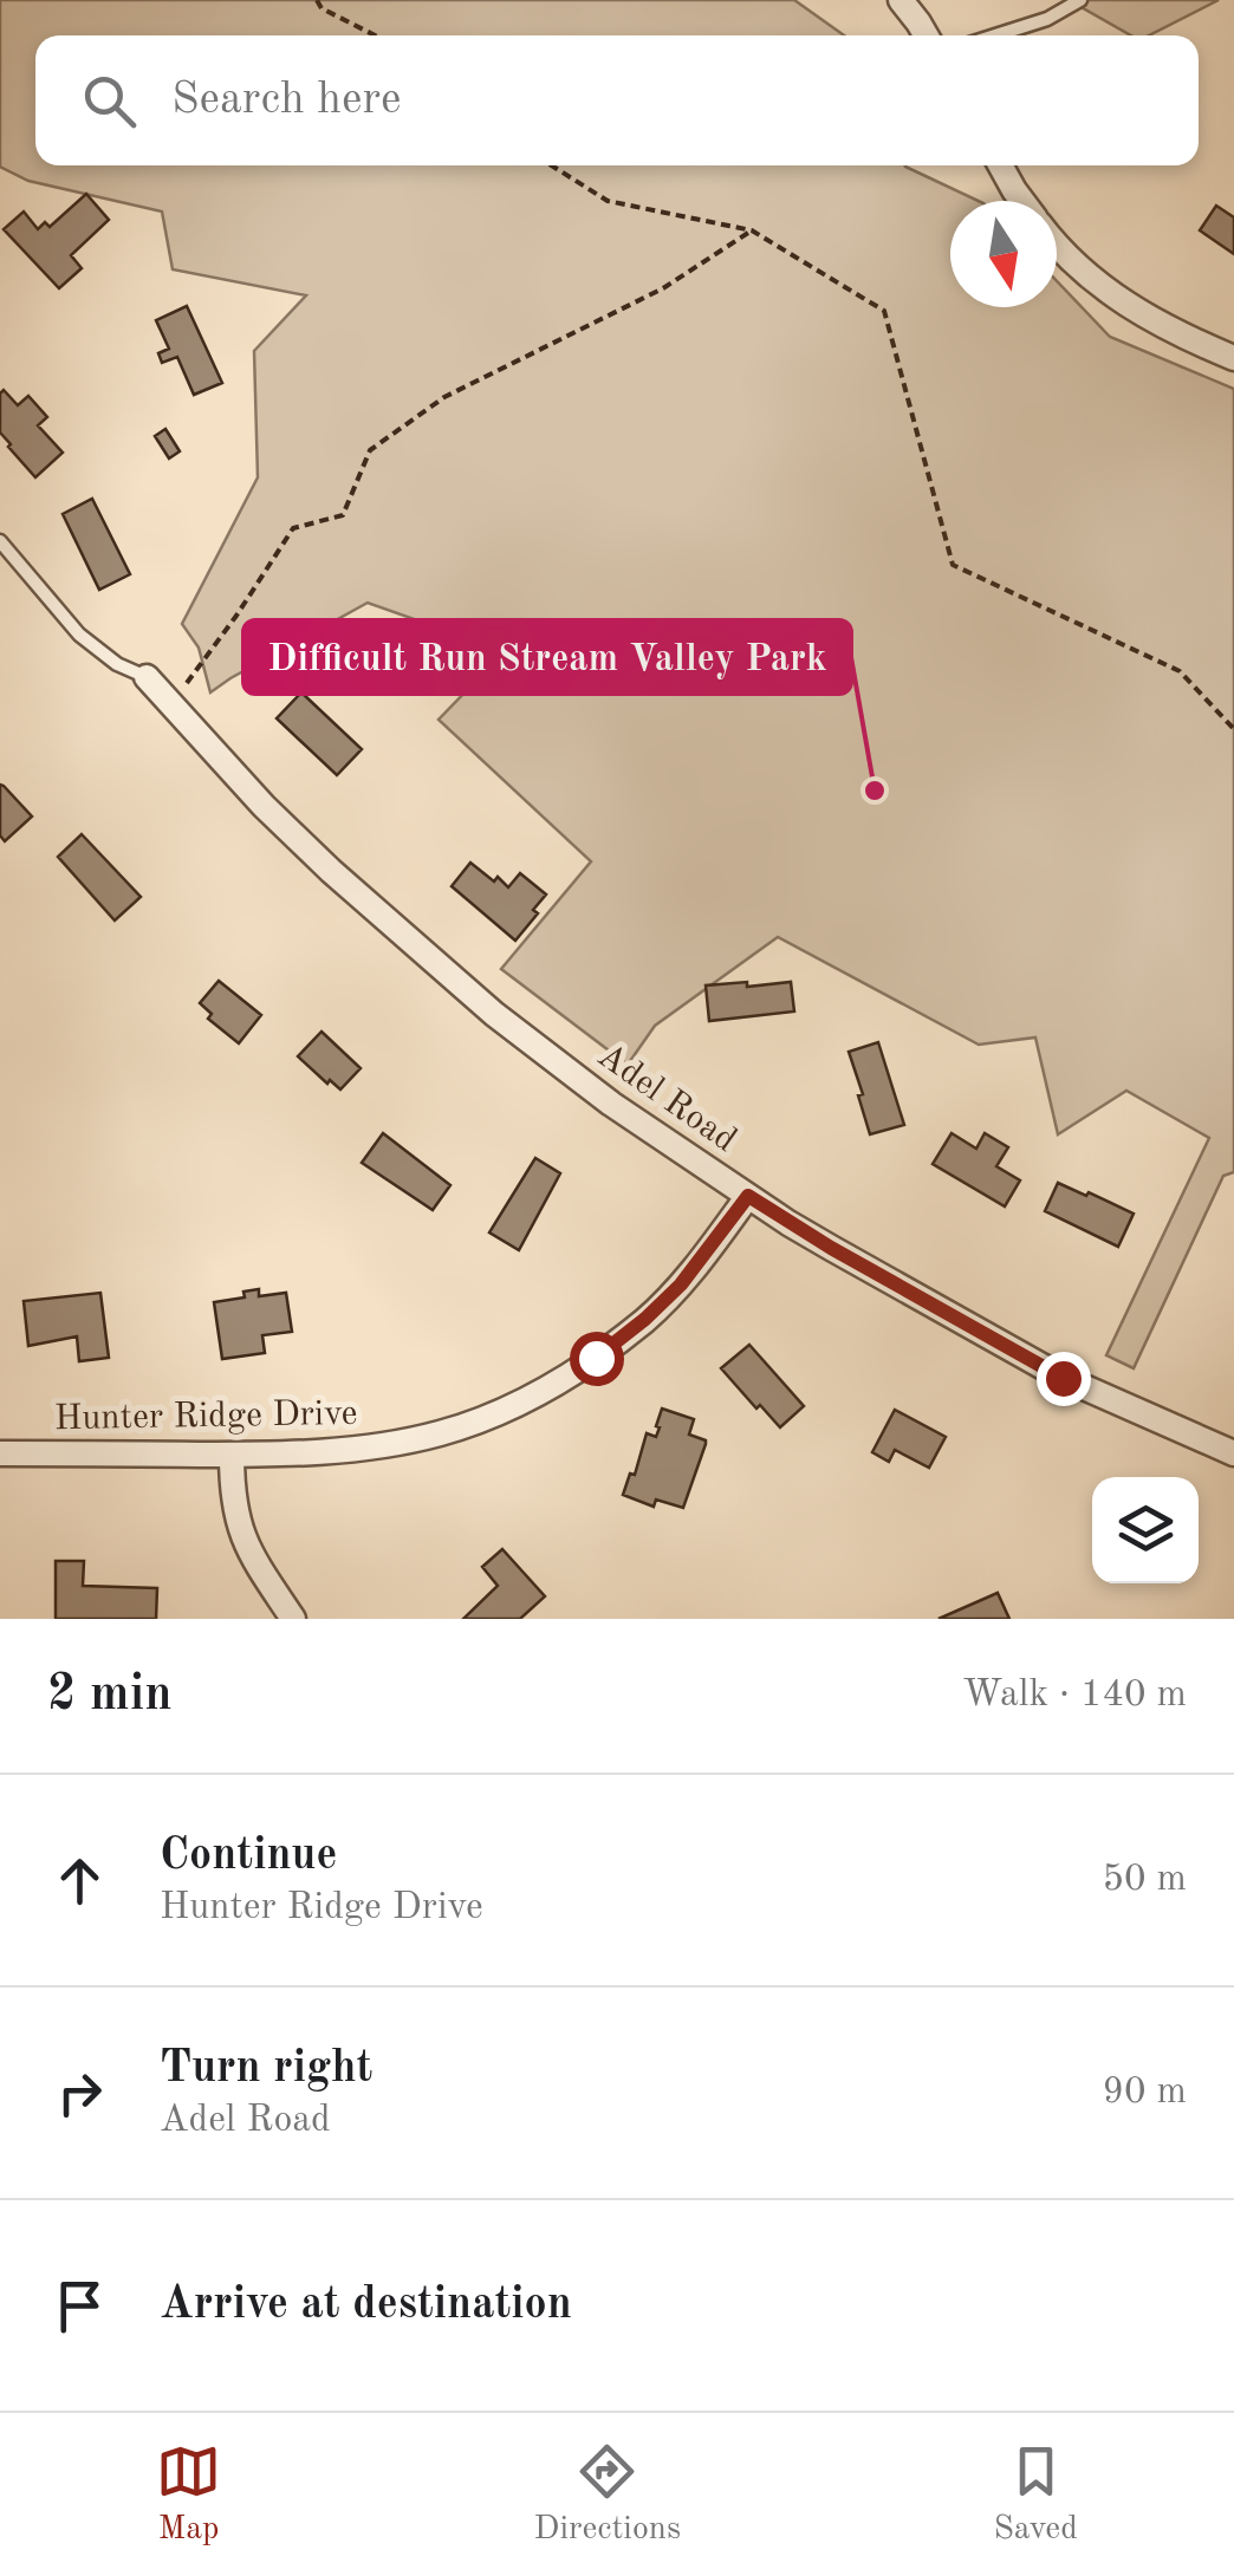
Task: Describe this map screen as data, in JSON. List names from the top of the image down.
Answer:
{
  "streets": {
    "street": ["Adel Road", "Hunter Ridge Drive"]
  },
  "crossings": [
    ["Adel Road", "Hunter Ridge Drive"]
  ],
  "places": ["Difficult Run Stream Valley Park"],
  "north": "bottom",
  "page": {
    "search": "Search here",
    "heading": ["2 min", "Walk · 140 m"],
    "list": [
      ["Continue", "Hunter Ridge Drive", "50 m"],
      ["Turn right", "Adel Road", "90 m"],
      "Arrive at destination"
    ],
    "nav": ["Map", "Directions", "Saved"]
  }
}
